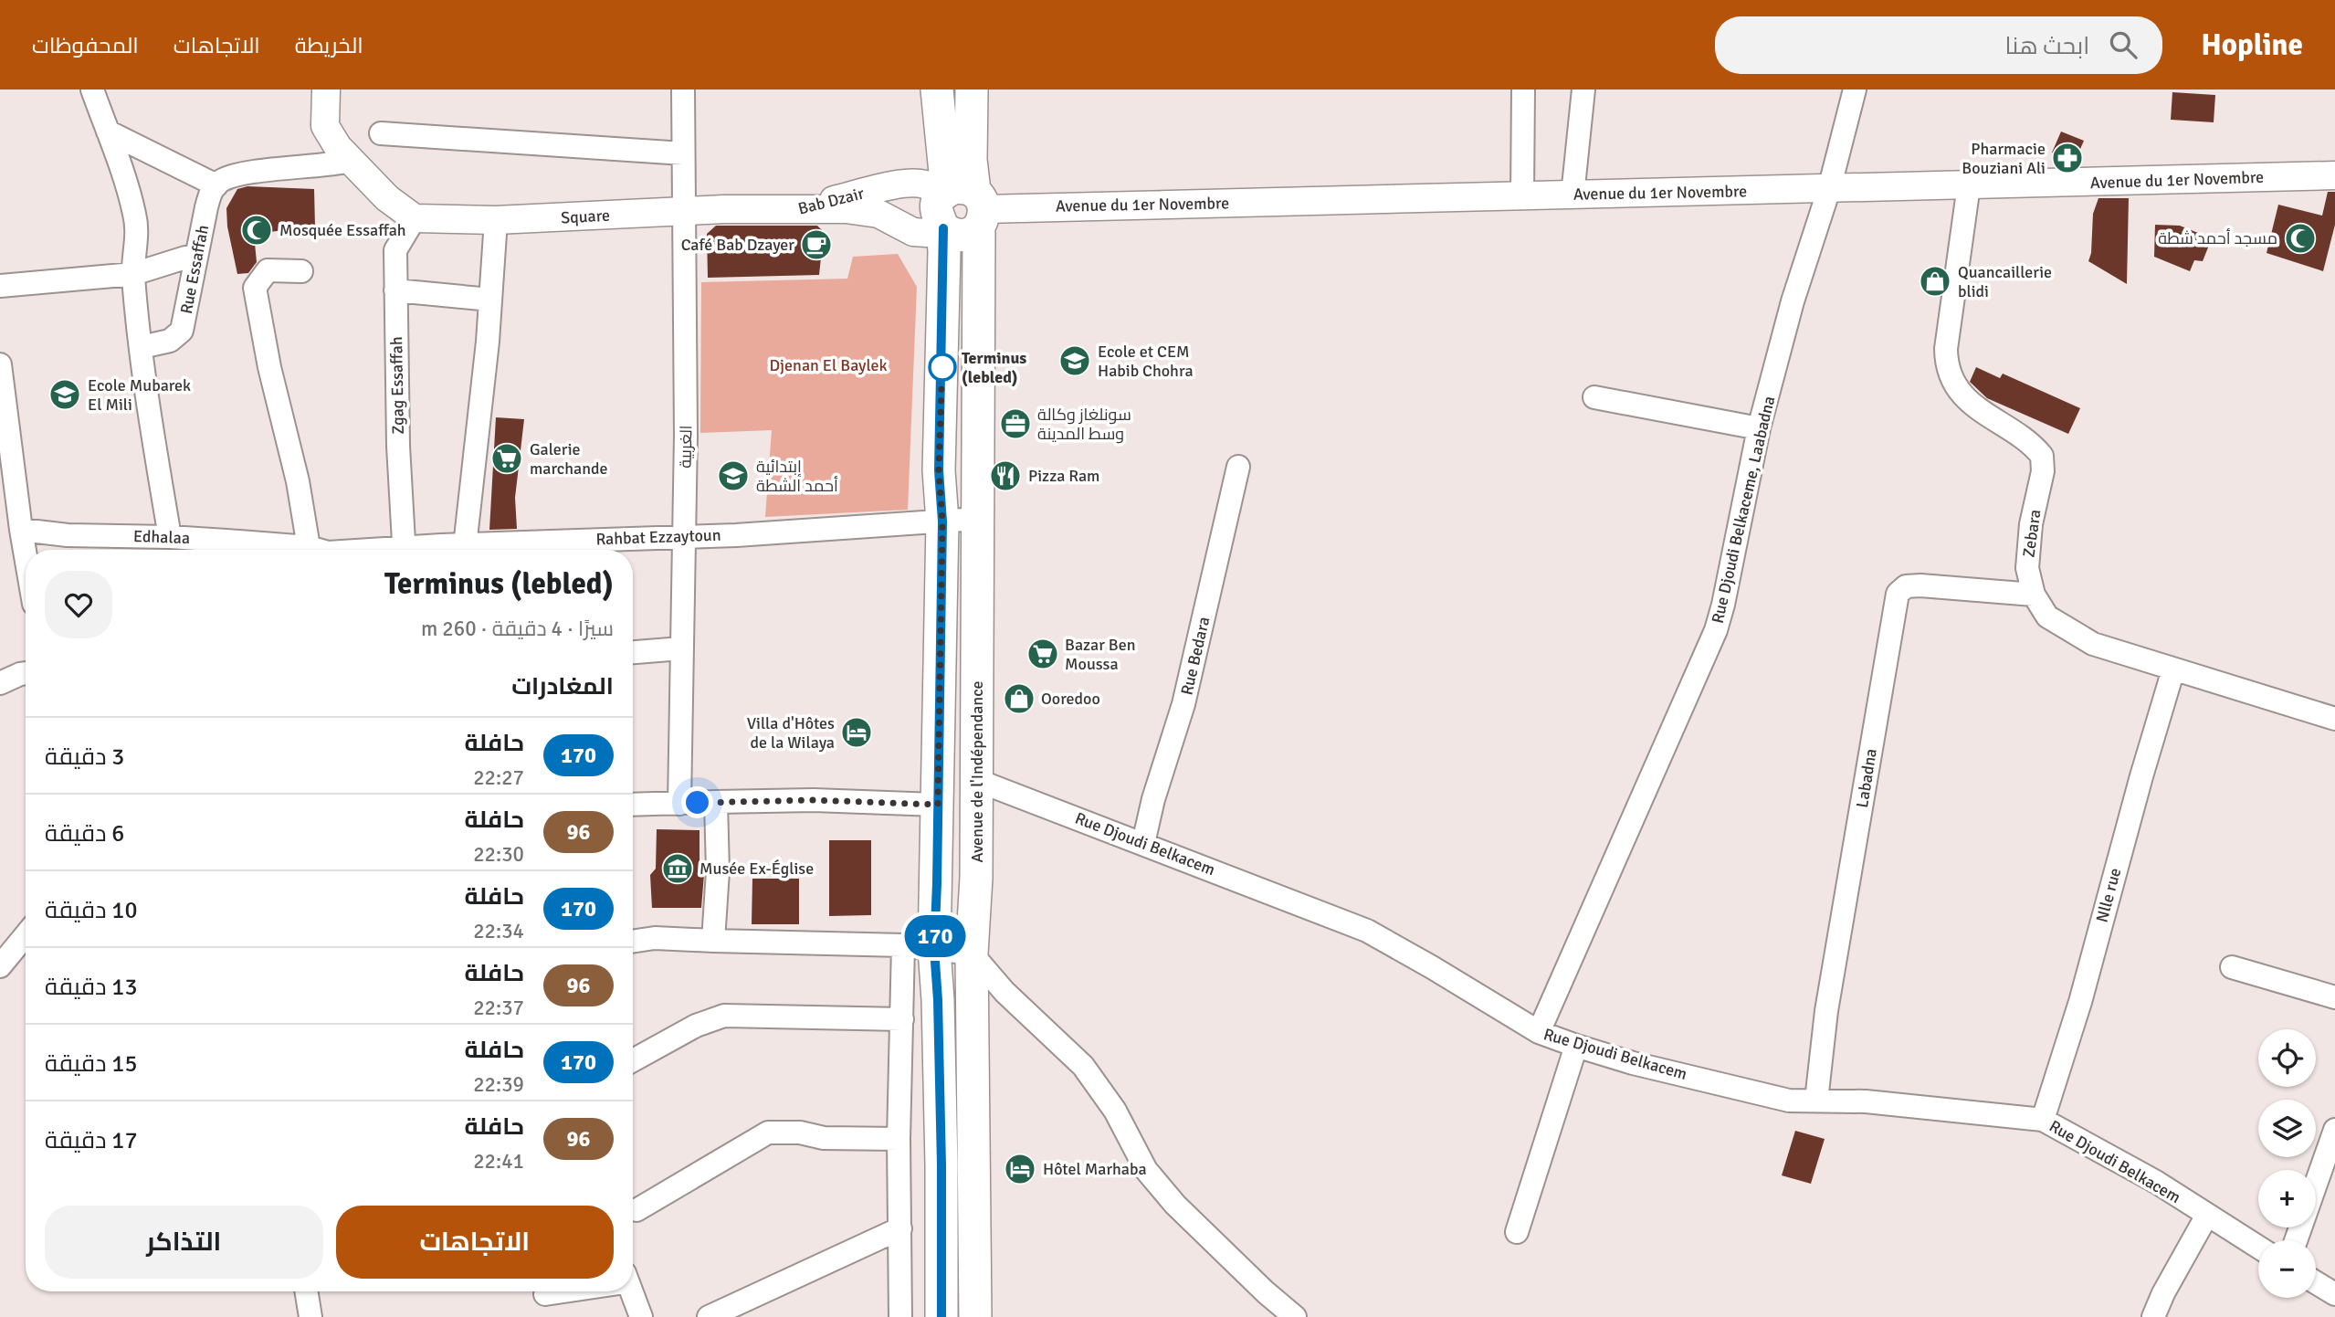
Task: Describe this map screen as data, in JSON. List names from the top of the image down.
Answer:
{
  "streets": {
    "main road": ["Bab Dzair", "Avenue de l'Indépendance"],
    "street": [
      "Avenue du 1er Novembre",
      "Square",
      "Rue Essaffah",
      "Zgag Essaffah",
      "الغربية",
      "Rue Djoudi Belkaceme, Laabadna",
      "Zebara",
      "Edhalaa",
      "Rahbat Ezzaytoun",
      "Rue Bedara",
      "Labadna",
      "Rue Djoudi Belkacem",
      "Nlle rue"
    ]
  },
  "crossings": [
    ["Avenue du 1er Novembre", "Bab Dzair"],
    ["Avenue du 1er Novembre", "Rue Djoudi Belkaceme, Laabadna"],
    ["Avenue du 1er Novembre", "Zebara"],
    ["Avenue du 1er Novembre", "Avenue de l'Indépendance"],
    ["Bab Dzair", "Square"],
    ["Bab Dzair", "Avenue de l'Indépendance"],
    ["Square", "Zgag Essaffah"],
    ["Square", "الغربية"],
    ["الغربية", "Rahbat Ezzaytoun"],
    ["Rue Djoudi Belkaceme, Laabadna", "Rue Djoudi Belkacem"],
    ["Zebara", "Labadna"],
    ["Zebara", "Nlle rue"],
    ["Rahbat Ezzaytoun", "Avenue de l'Indépendance"],
    ["Rue Bedara", "Rue Djoudi Belkacem"],
    ["Avenue de l'Indépendance", "Rue Djoudi Belkacem"],
    ["Labadna", "Rue Djoudi Belkacem"],
    ["Rue Djoudi Belkacem", "Nlle rue"]
  ],
  "parks": ["Djenan El Baylek"],
  "places": {
    "pharmacy": ["Pharmacie Bouziani Ali"],
    "mosque": ["Mosquée Essaffah", "مسجد أحمد شطة"],
    "cafe": ["Café Bab Dzayer"],
    "shop": ["Quancaillerie blidi", "Ooredoo"],
    "school or university": ["Ecole et CEM Habib Chohra", "Ecole Mubarek El Mili", "إبتدائية أحمد الشطة"],
    "other": ["Terminus (lebled)"],
    "office": ["سونلغاز وكالة وسط المدينة"],
    "supermarket": ["Galerie marchande", "Bazar Ben Moussa"],
    "restaurant": ["Pizza Ram"],
    "hotel": ["Villa d'Hôtes de la Wilaya", "Hôtel Marhaba"],
    "museum": ["Musée Ex-Église"]
  },
  "lines": ["bus line 170"],
  "page": {
    "header": "Hopline",
    "search": "ابحث هنا",
    "nav": ["الخريطة", "الاتجاهات", "المحفوظات"],
    "on_map": "170",
    "heading": [
      ["Terminus (lebled)", "سيرًا · 4 دقيقة · 260 m"],
      "المغادرات"
    ],
    "list": [
      {
        "mark": "170",
        "name": "حافلة",
        "note": "22:27",
        "value": "3 دقيقة"
      },
      {
        "mark": "96",
        "name": "حافلة",
        "note": "22:30",
        "value": "6 دقيقة"
      },
      {
        "mark": "170",
        "name": "حافلة",
        "note": "22:34",
        "value": "10 دقيقة"
      },
      {
        "mark": "96",
        "name": "حافلة",
        "note": "22:37",
        "value": "13 دقيقة"
      },
      {
        "mark": "170",
        "name": "حافلة",
        "note": "22:39",
        "value": "15 دقيقة"
      },
      {
        "mark": "96",
        "name": "حافلة",
        "note": "22:41",
        "value": "17 دقيقة"
      }
    ],
    "map_buttons": ["+", "−"],
    "buttons": ["الاتجاهات", "التذاكر"]
  }
}
